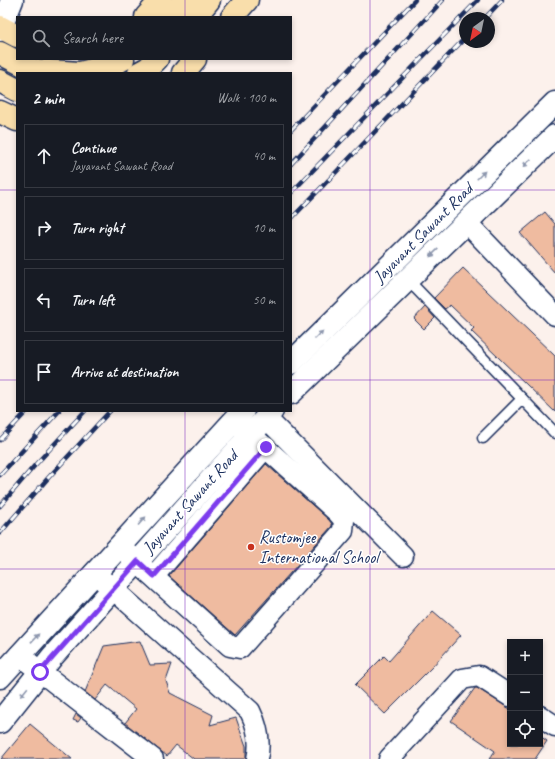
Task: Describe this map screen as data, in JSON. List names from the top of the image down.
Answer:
{
  "streets": {
    "street": ["Jayavant Sawant Road"]
  },
  "places": ["Rustomjee International School"],
  "north": "bottom left",
  "page": {
    "search": "Search here",
    "heading": ["2 min", "Walk · 100 m"],
    "list": [
      ["Continue", "Jayavant Sawant Road", "40 m"],
      ["Turn right", "10 m"],
      ["Turn left", "50 m"],
      "Arrive at destination"
    ],
    "map_buttons": ["+", "−"]
  }
}
